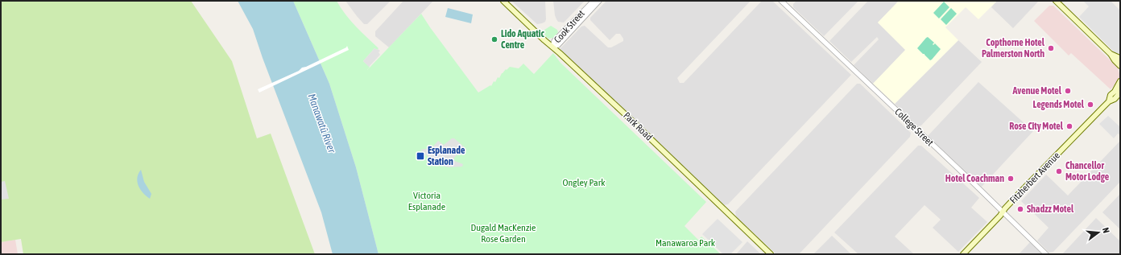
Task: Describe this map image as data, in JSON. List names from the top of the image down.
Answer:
{
  "streets": {
    "main road": ["Park Road", "Fitzherbert Avenue"],
    "street": ["Cook Street", "College Street"]
  },
  "crossings": [
    ["Cook Street", "Park Road"],
    ["College Street", "Fitzherbert Avenue"]
  ],
  "water": ["Manawatū River"],
  "parks": [
    "Ongley Park",
    "Victoria Esplanade",
    "Dugald MacKenzie Rose Garden",
    "Manawaroa Park"
  ],
  "places": {
    "other": [
      "Lido Aquatic Centre",
      "Copthorne Hotel Palmerston North",
      "Avenue Motel",
      "Legends Motel",
      "Rose City Motel",
      "Chancellor Motor Lodge",
      "Hotel Coachman",
      "Shadzz Motel"
    ],
    "transit": ["Esplanade Station"]
  },
  "north": "right"
}
